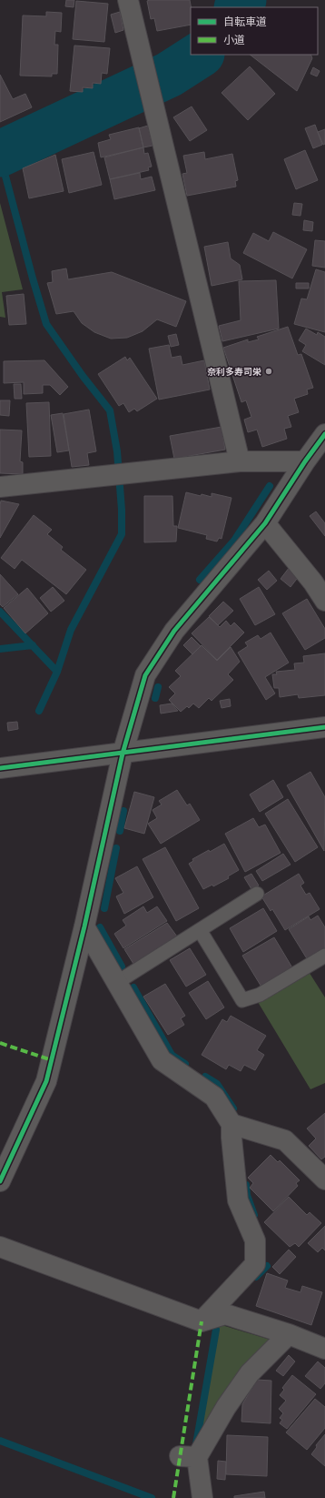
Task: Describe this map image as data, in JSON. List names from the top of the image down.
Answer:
{
  "places": ["奈利多寿司栄"],
  "legend": ["自転車道", "小道"]
}
